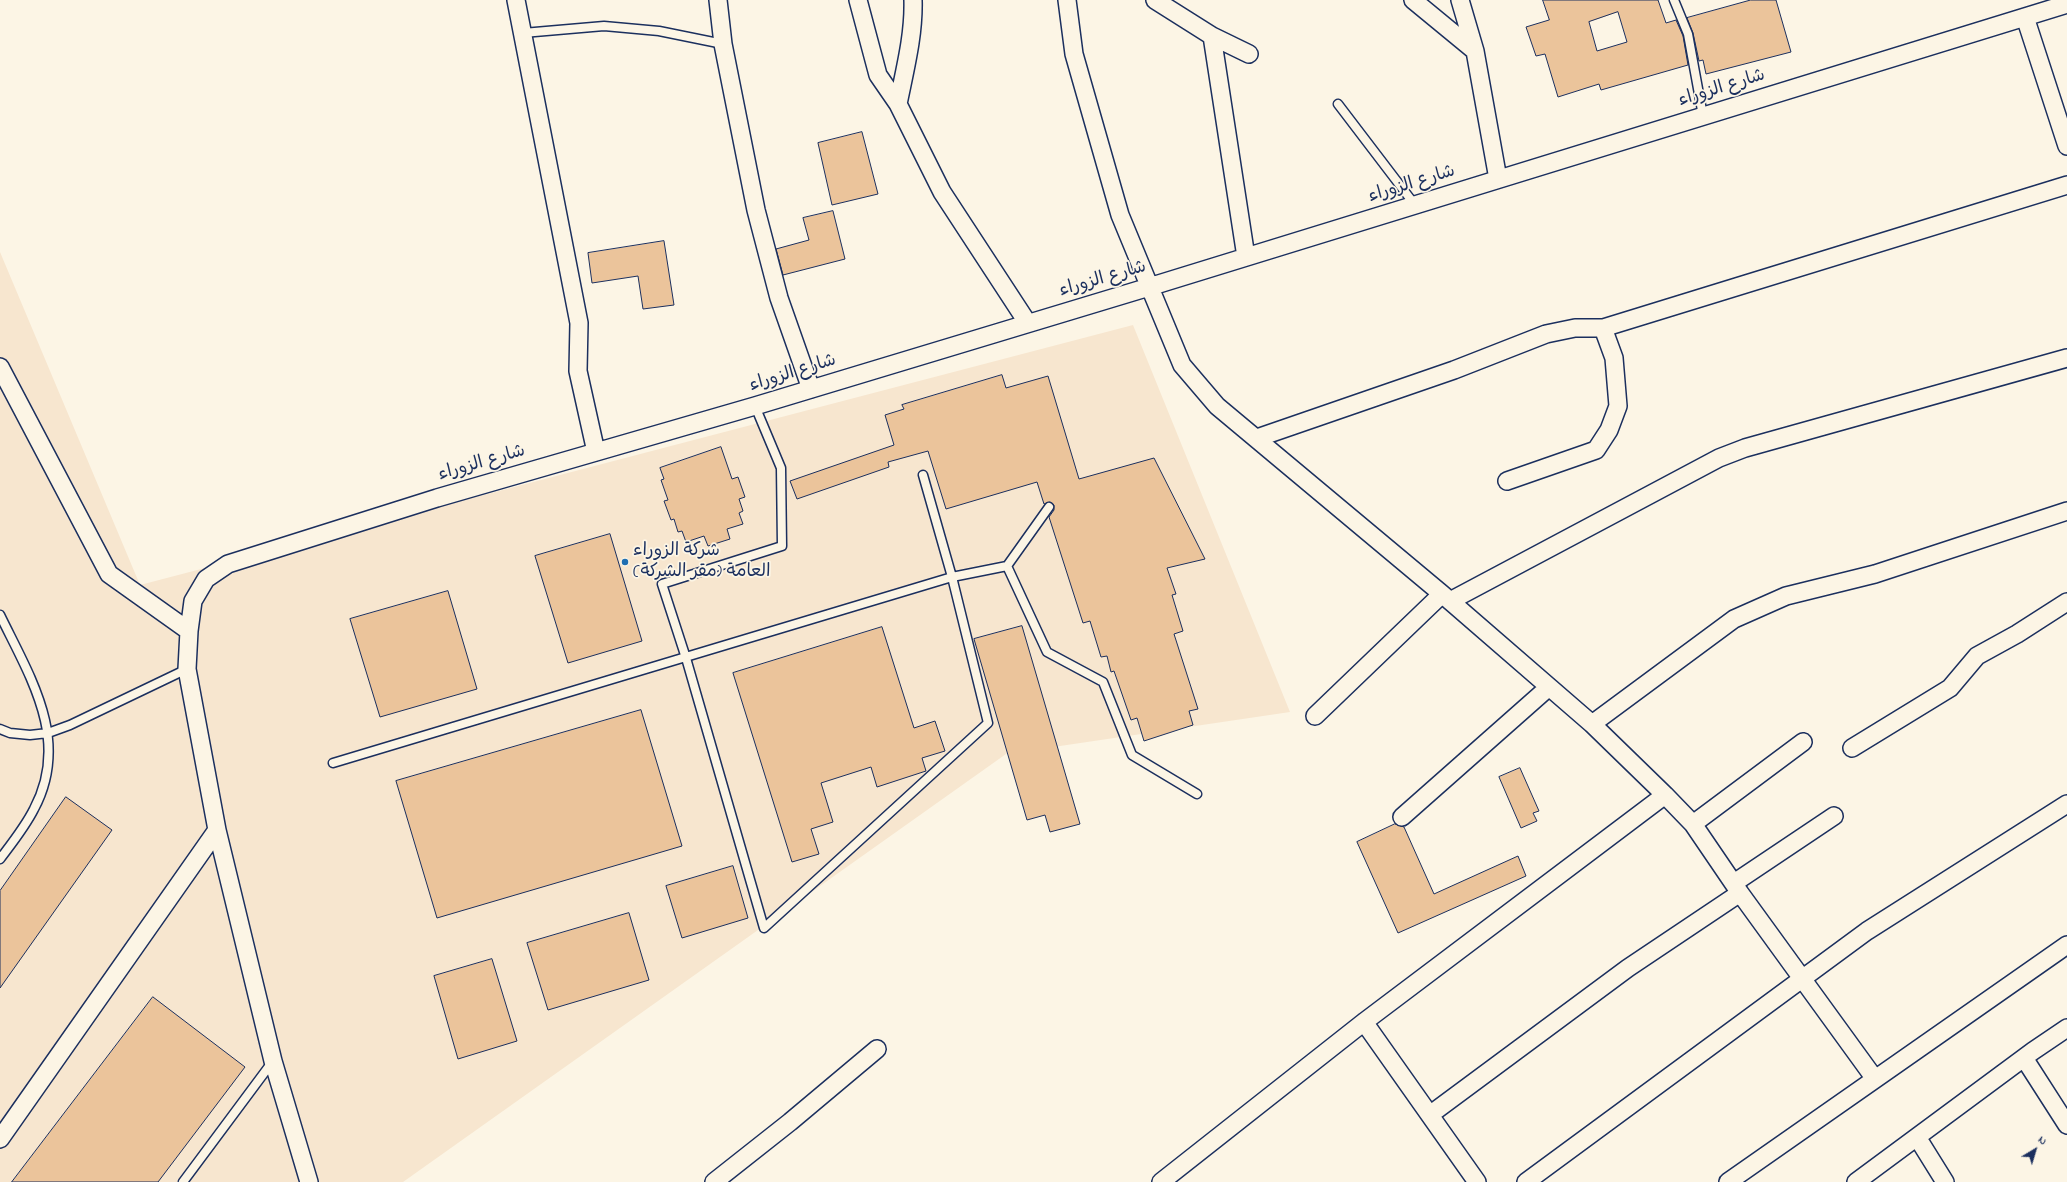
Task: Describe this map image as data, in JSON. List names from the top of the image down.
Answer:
{
  "streets": {
    "street": ["شارع الزوراء"]
  },
  "places": ["شركة الزوراء العامة (مقر الشركة)"],
  "north": "top right"
}
